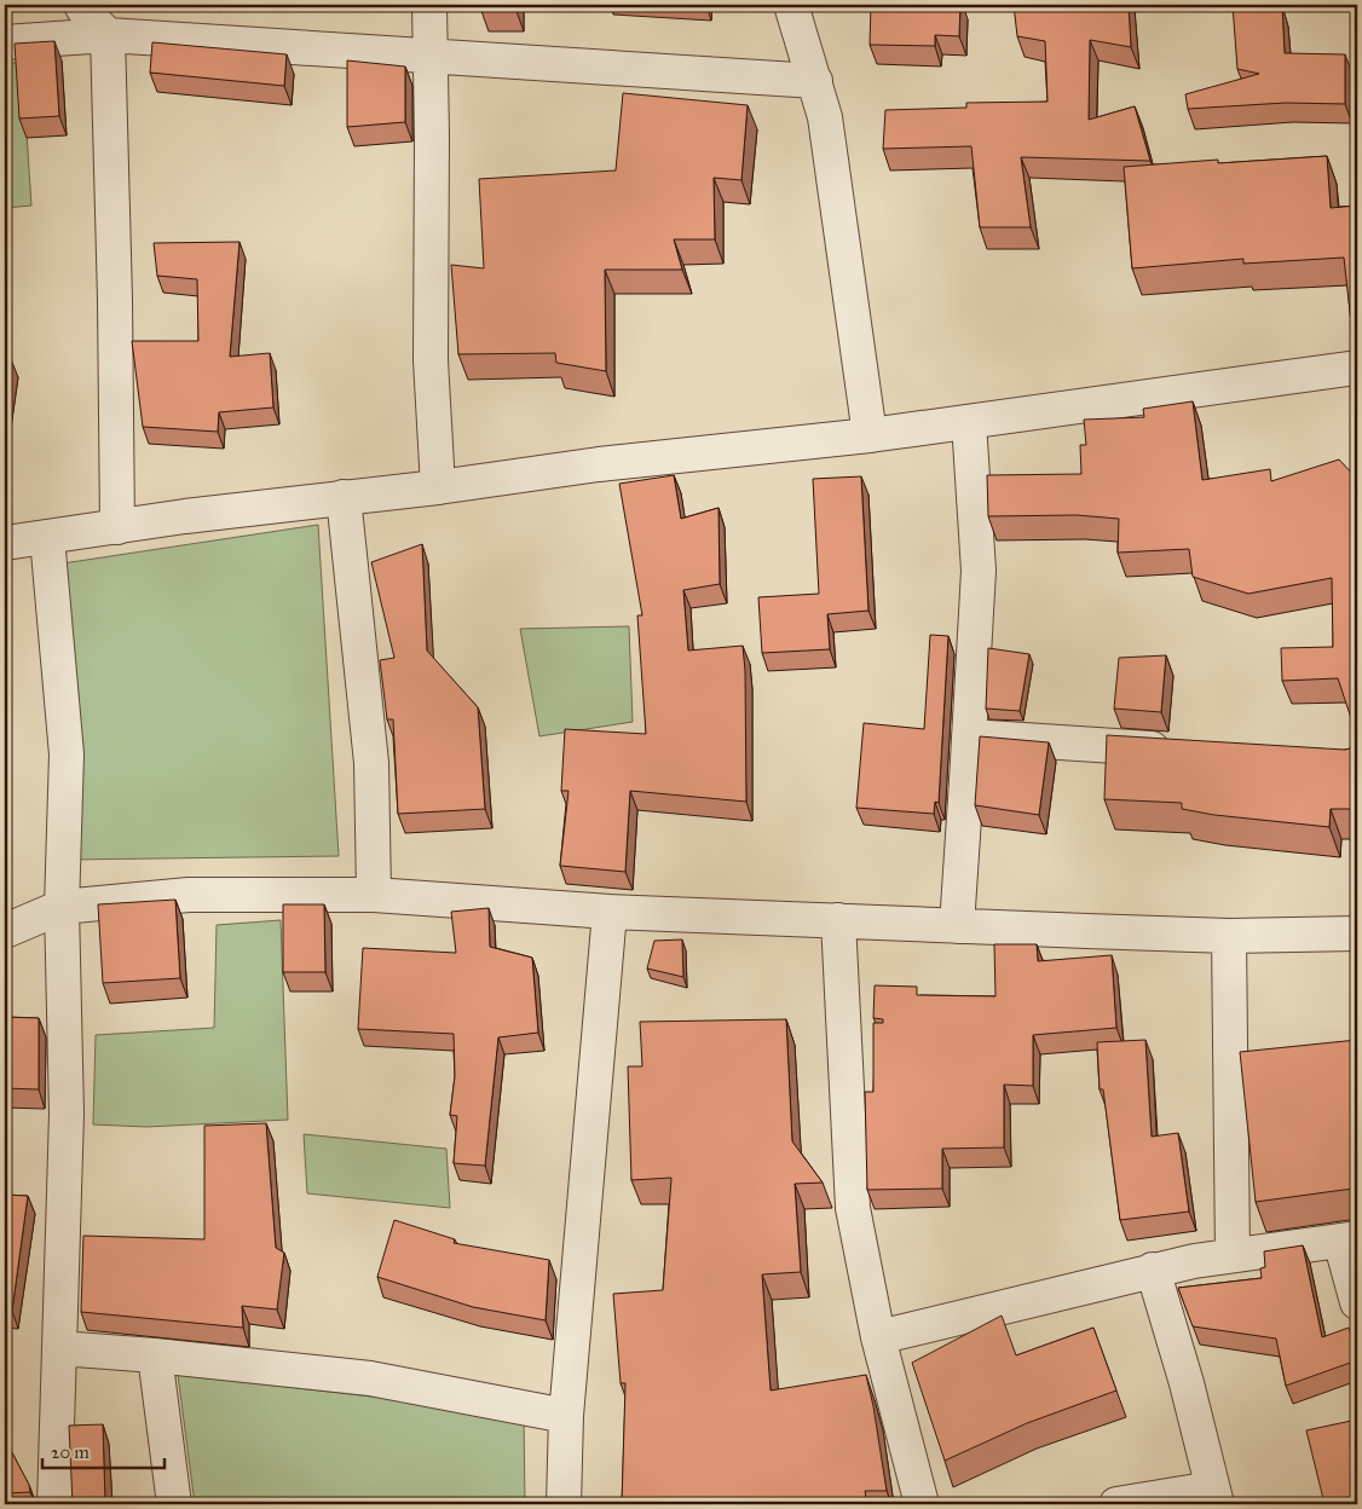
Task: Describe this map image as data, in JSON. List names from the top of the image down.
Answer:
{
  "scale_bar": "20 m"
}
